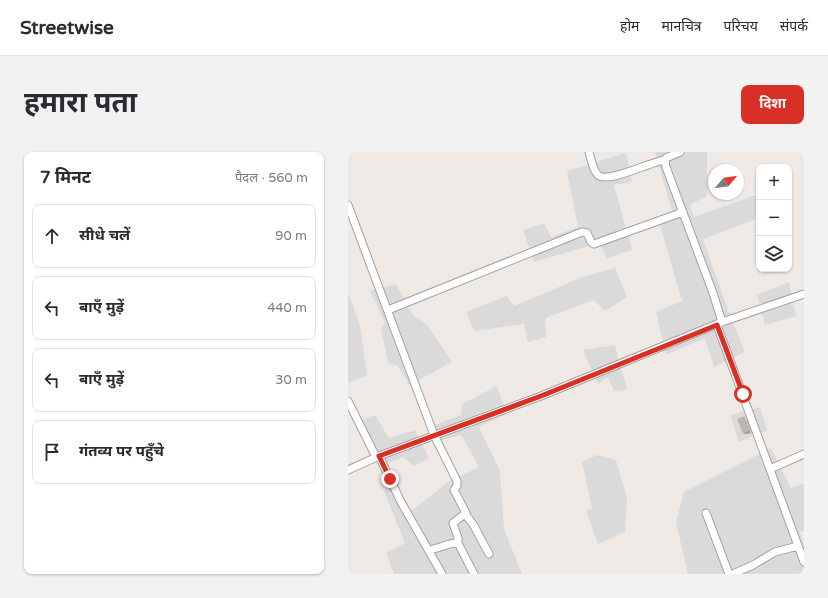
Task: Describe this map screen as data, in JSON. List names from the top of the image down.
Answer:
{
  "north": "top right",
  "page": {
    "header": "Streetwise",
    "nav": [
      "होम",
      "मानचित्र",
      "परिचय",
      "संपर्क"
    ],
    "buttons": "दिशा",
    "title": "हमारा पता",
    "heading": ["7 मिनट", "पैदल · 560 m"],
    "map_buttons": ["+", "−"],
    "list": [
      ["सीधे चलें", "90 m"],
      ["बाएँ मुड़ें", "440 m"],
      ["बाएँ मुड़ें", "30 m"],
      "गंतव्य पर पहुँचे"
    ]
  }
}
